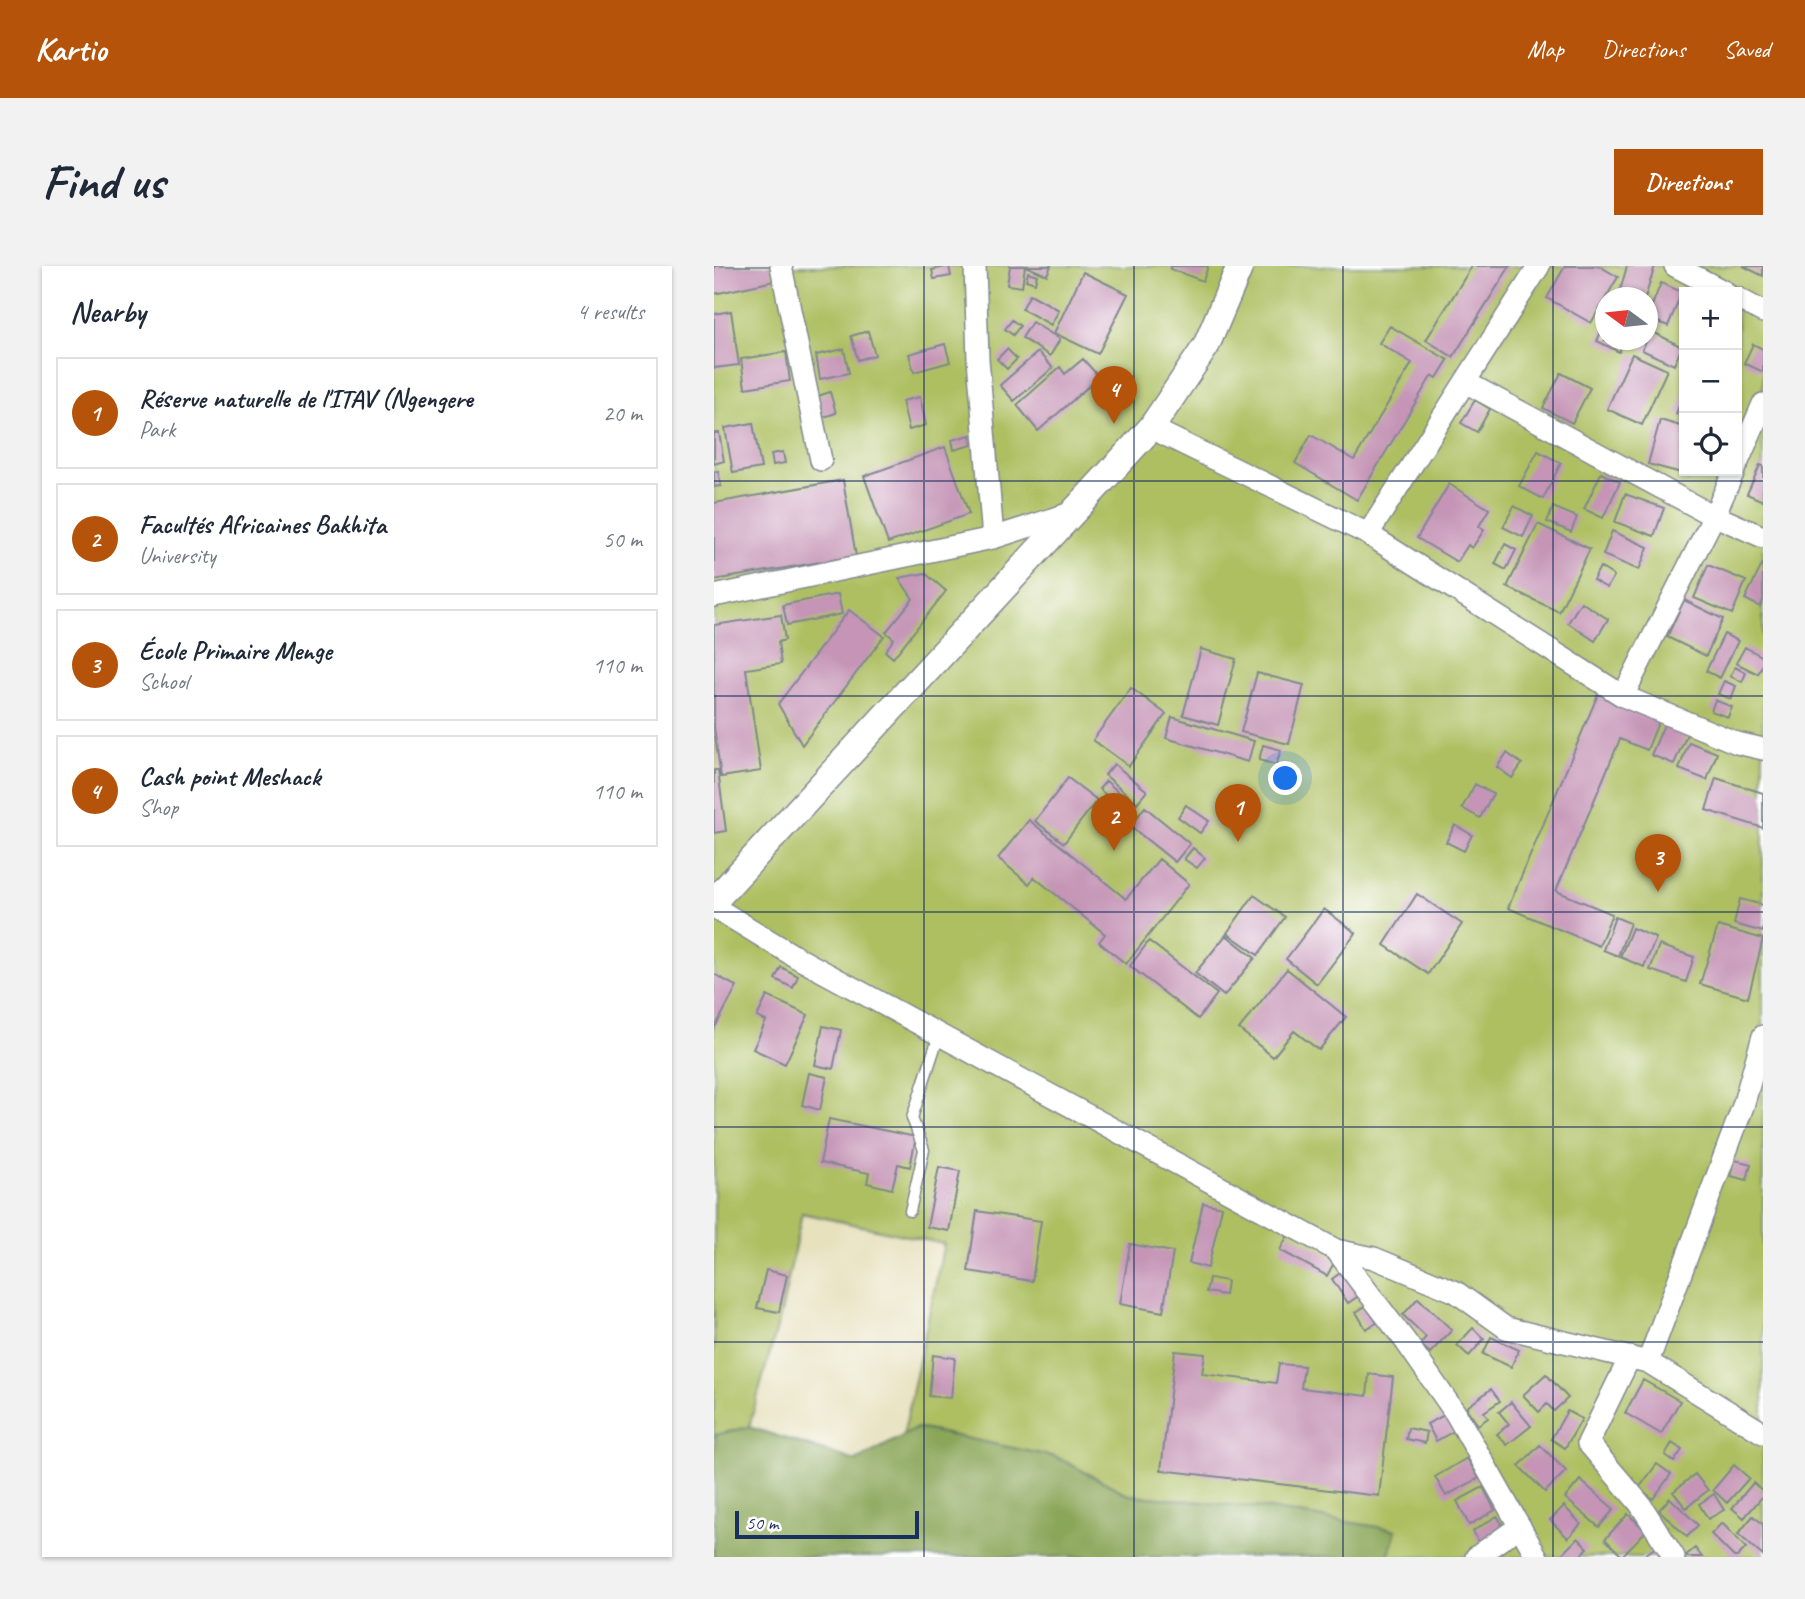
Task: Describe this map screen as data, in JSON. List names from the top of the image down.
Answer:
{
  "scale_bar": "50 m",
  "north": "left",
  "page": {
    "header": "Kartio",
    "nav": ["Map", "Directions", "Saved"],
    "buttons": "Directions",
    "title": "Find us",
    "heading": ["Nearby", "4 results"],
    "map_buttons": ["+", "−"],
    "list": [
      {
        "mark": "1",
        "name": "Réserve naturelle de l'ITAV (Ngengere",
        "note": "Park",
        "value": "20 m"
      },
      {
        "mark": "2",
        "name": "Facultés Africaines Bakhita",
        "note": "University",
        "value": "50 m"
      },
      {
        "mark": "3",
        "name": "École Primaire Menge",
        "note": "School",
        "value": "110 m"
      },
      {
        "mark": "4",
        "name": "Cash point Meshack",
        "note": "Shop",
        "value": "110 m"
      }
    ],
    "pins": [
      "4",
      "1",
      "2",
      "3"
    ],
    "scale": "50 m"
  }
}
